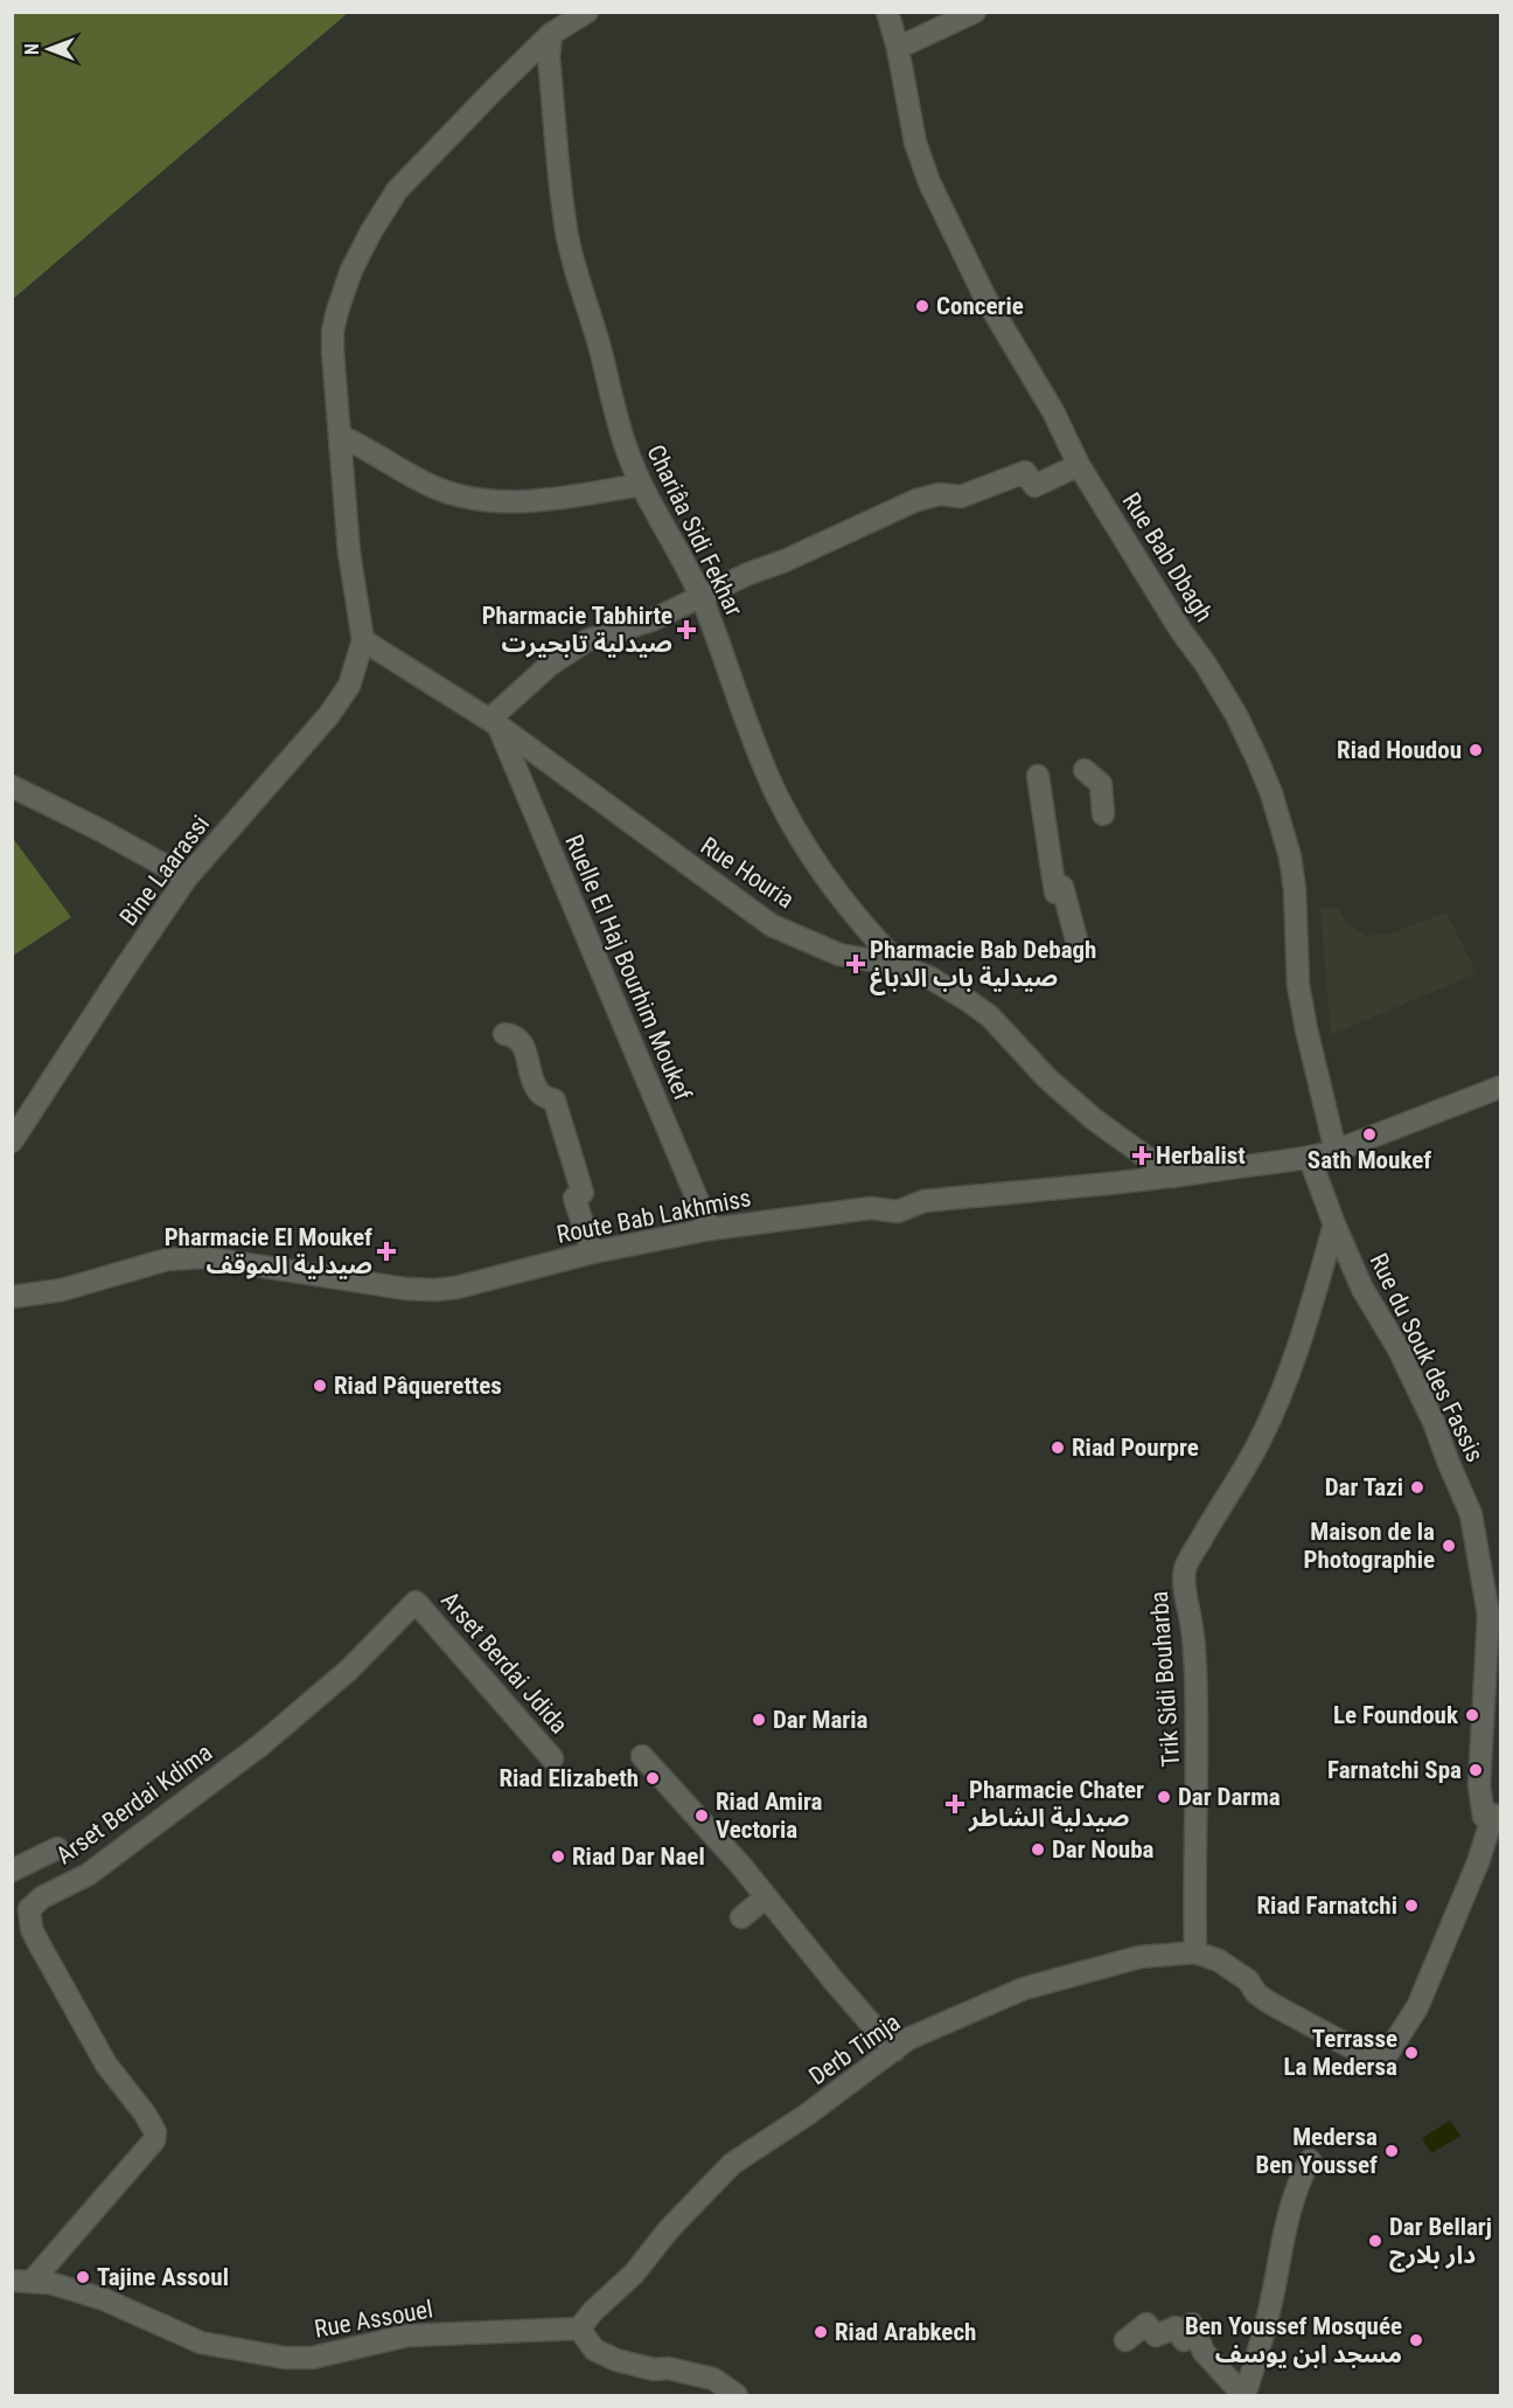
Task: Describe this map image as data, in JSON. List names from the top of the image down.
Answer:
{
  "streets": {
    "street": [
      "Chariâa Sidi Fekhar",
      "Rue Bab Dbagh",
      "Bine Laarassi",
      "Rue Houria",
      "Ruelle El Haj Bourhim Moukef",
      "Route Bab Lakhmiss",
      "Rue du Souk des Fassis",
      "Arset Berdai Jdida",
      "Trik Sidi Bouharba",
      "Arset Berdai Kdima",
      "Derb Timja",
      "Rue Assouel"
    ]
  },
  "crossings": [
    ["Chariâa Sidi Fekhar", "Rue Houria"],
    ["Rue Bab Dbagh", "Route Bab Lakhmiss"],
    ["Bine Laarassi", "Rue Houria"],
    ["Rue Houria", "Ruelle El Haj Bourhim Moukef"],
    ["Rue Houria", "Route Bab Lakhmiss"],
    ["Ruelle El Haj Bourhim Moukef", "Route Bab Lakhmiss"],
    ["Rue du Souk des Fassis", "Trik Sidi Bouharba"],
    ["Rue du Souk des Fassis", "Derb Timja"],
    ["Arset Berdai Jdida", "Arset Berdai Kdima"],
    ["Trik Sidi Bouharba", "Derb Timja"],
    ["Arset Berdai Kdima", "Rue Assouel"],
    ["Derb Timja", "Rue Assouel"]
  ],
  "places": {
    "other": [
      "Concerie",
      "Riad Houdou",
      "Sath Moukef",
      "Riad Pâquerettes",
      "Riad Pourpre",
      "Dar Tazi",
      "Maison de la Photographie",
      "Le Foundouk",
      "Dar Maria",
      "Farnatchi Spa",
      "Riad Elizabeth",
      "Dar Darma",
      "Riad Amira Vectoria",
      "Dar Nouba",
      "Riad Dar Nael",
      "Riad Farnatchi",
      "Terrasse La Medersa",
      "Medersa Ben Youssef",
      "Dar Bellarj دار بلارج",
      "Tajine Assoul",
      "Riad Arabkech",
      "Ben Youssef Mosquée مسجد ابن يوسف"
    ],
    "health": [
      "Pharmacie Tabhirte صيدلية تابحيرت",
      "Pharmacie Bab Debagh صيدلية باب الدباغ",
      "Herbalist",
      "Pharmacie El Moukef صيدلية الموقف",
      "Pharmacie Chater صيدلية الشاطر"
    ]
  },
  "north": "left"
}
